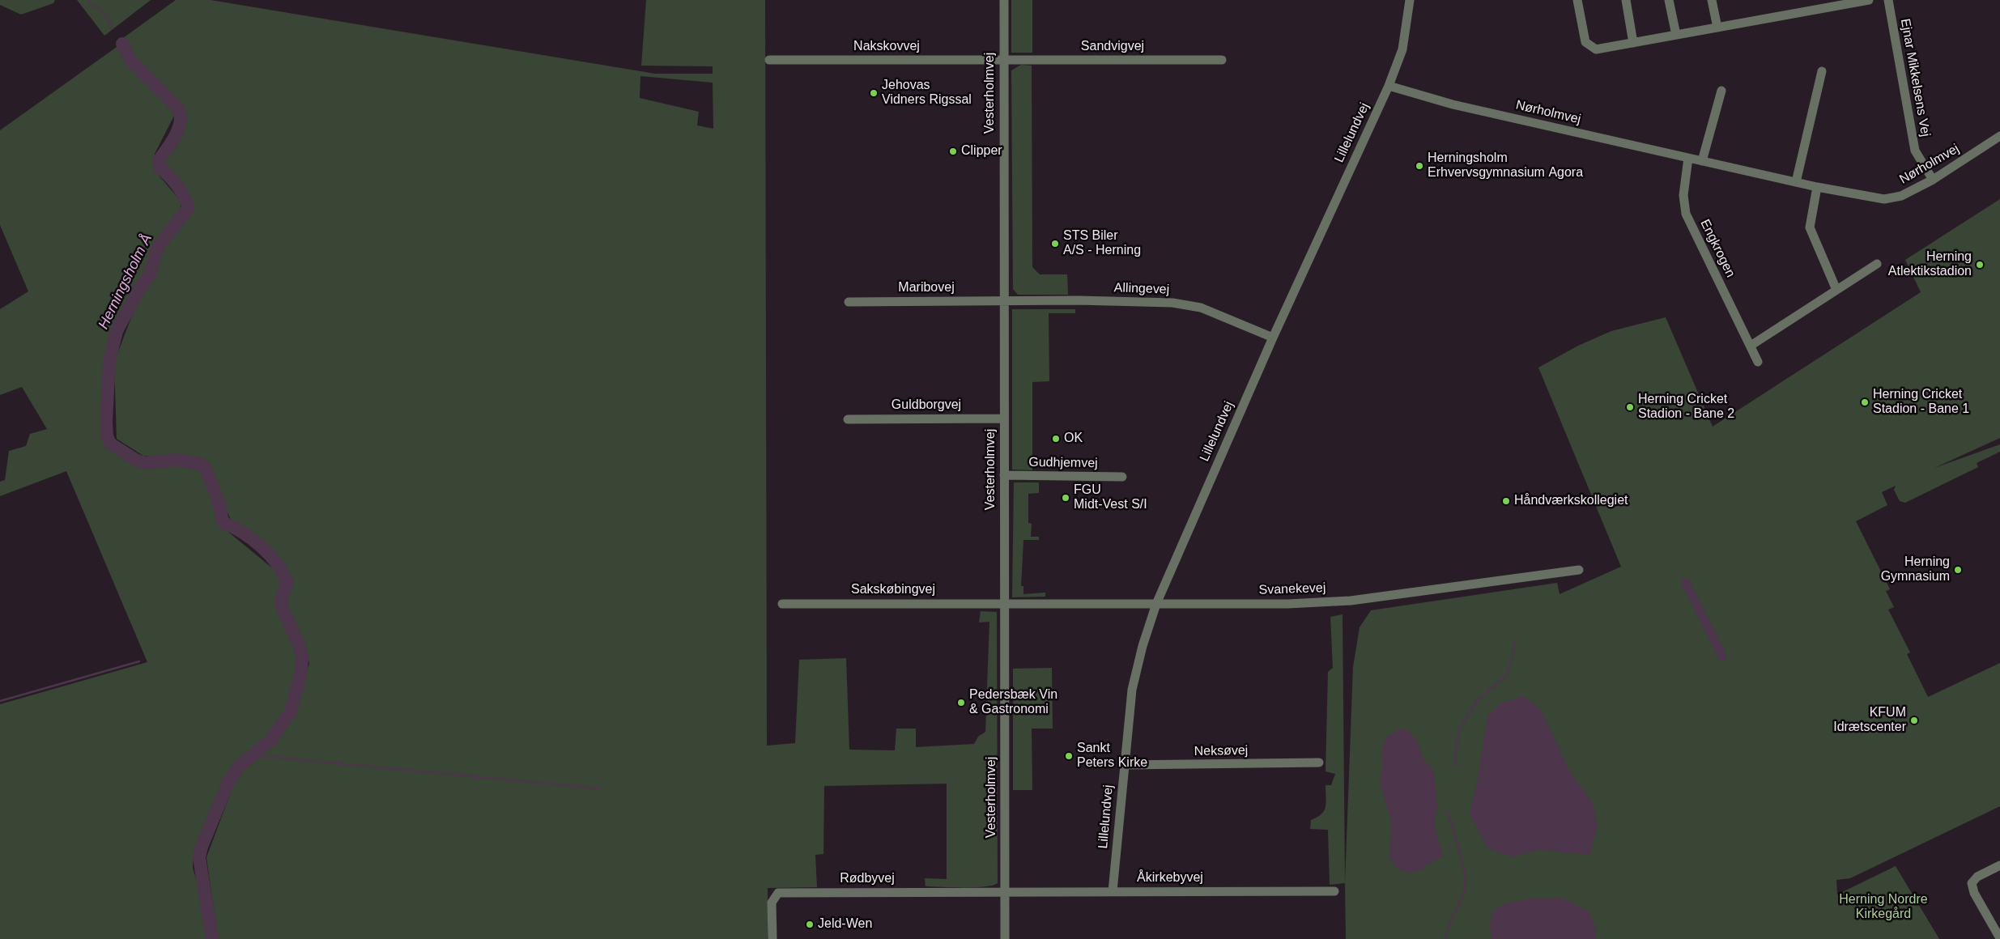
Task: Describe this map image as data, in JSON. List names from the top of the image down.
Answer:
{
  "streets": {
    "street": [
      "Nakskovvej",
      "Sandvigvej",
      "Ejnar Mikkelsens Vej",
      "Vesterholmvej",
      "Nørholmvej",
      "Lillelundvej",
      "Engkrogen",
      "Maribovej",
      "Allingevej",
      "Guldborgvej",
      "Gudhjemvej",
      "Svanekevej",
      "Sakskøbingvej",
      "Neksøvej",
      "Åkirkebyvej",
      "Rødbyvej"
    ]
  },
  "crossings": [
    ["Nakskovvej", "Sandvigvej"],
    ["Nakskovvej", "Vesterholmvej"],
    ["Sandvigvej", "Vesterholmvej"],
    ["Ejnar Mikkelsens Vej", "Nørholmvej"],
    ["Vesterholmvej", "Maribovej"],
    ["Vesterholmvej", "Allingevej"],
    ["Vesterholmvej", "Guldborgvej"],
    ["Vesterholmvej", "Gudhjemvej"],
    ["Vesterholmvej", "Svanekevej"],
    ["Vesterholmvej", "Sakskøbingvej"],
    ["Vesterholmvej", "Åkirkebyvej"],
    ["Vesterholmvej", "Rødbyvej"],
    ["Nørholmvej", "Lillelundvej"],
    ["Nørholmvej", "Engkrogen"],
    ["Lillelundvej", "Allingevej"],
    ["Lillelundvej", "Svanekevej"],
    ["Lillelundvej", "Neksøvej"],
    ["Lillelundvej", "Åkirkebyvej"],
    ["Maribovej", "Allingevej"],
    ["Svanekevej", "Sakskøbingvej"],
    ["Åkirkebyvej", "Rødbyvej"]
  ],
  "water": ["Herningsholm Å"],
  "parks": ["Herning Nordre Kirkegård"],
  "places": [
    "Jehovas Vidners Rigssal",
    "Clipper",
    "Herningsholm Erhvervsgymnasium Agora",
    "STS Biler A/S - Herning",
    "Herning Atlektikstadion",
    "Herning Cricket Stadion - Bane 1",
    "Herning Cricket Stadion - Bane 2",
    "OK",
    "FGU Midt-Vest S/I",
    "Håndværkskollegiet",
    "Herning Gymnasium",
    "Pedersbæk Vin & Gastronomi",
    "KFUM Idrætscenter",
    "Sankt Peters Kirke",
    "Jeld-Wen"
  ]
}
